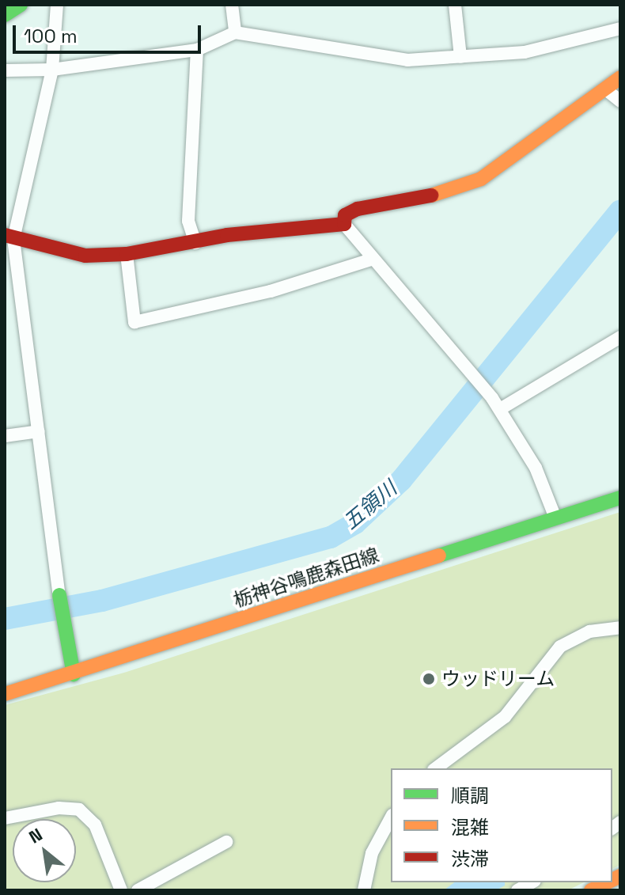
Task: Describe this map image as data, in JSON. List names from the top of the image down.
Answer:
{
  "streets": {
    "street": ["栃神谷鳴鹿森田線"]
  },
  "water": ["五領川"],
  "places": ["ウッドリーム"],
  "legend": ["順調", "混雑", "渋滞"],
  "scale_bar": "100 m",
  "north": "top left"
}
